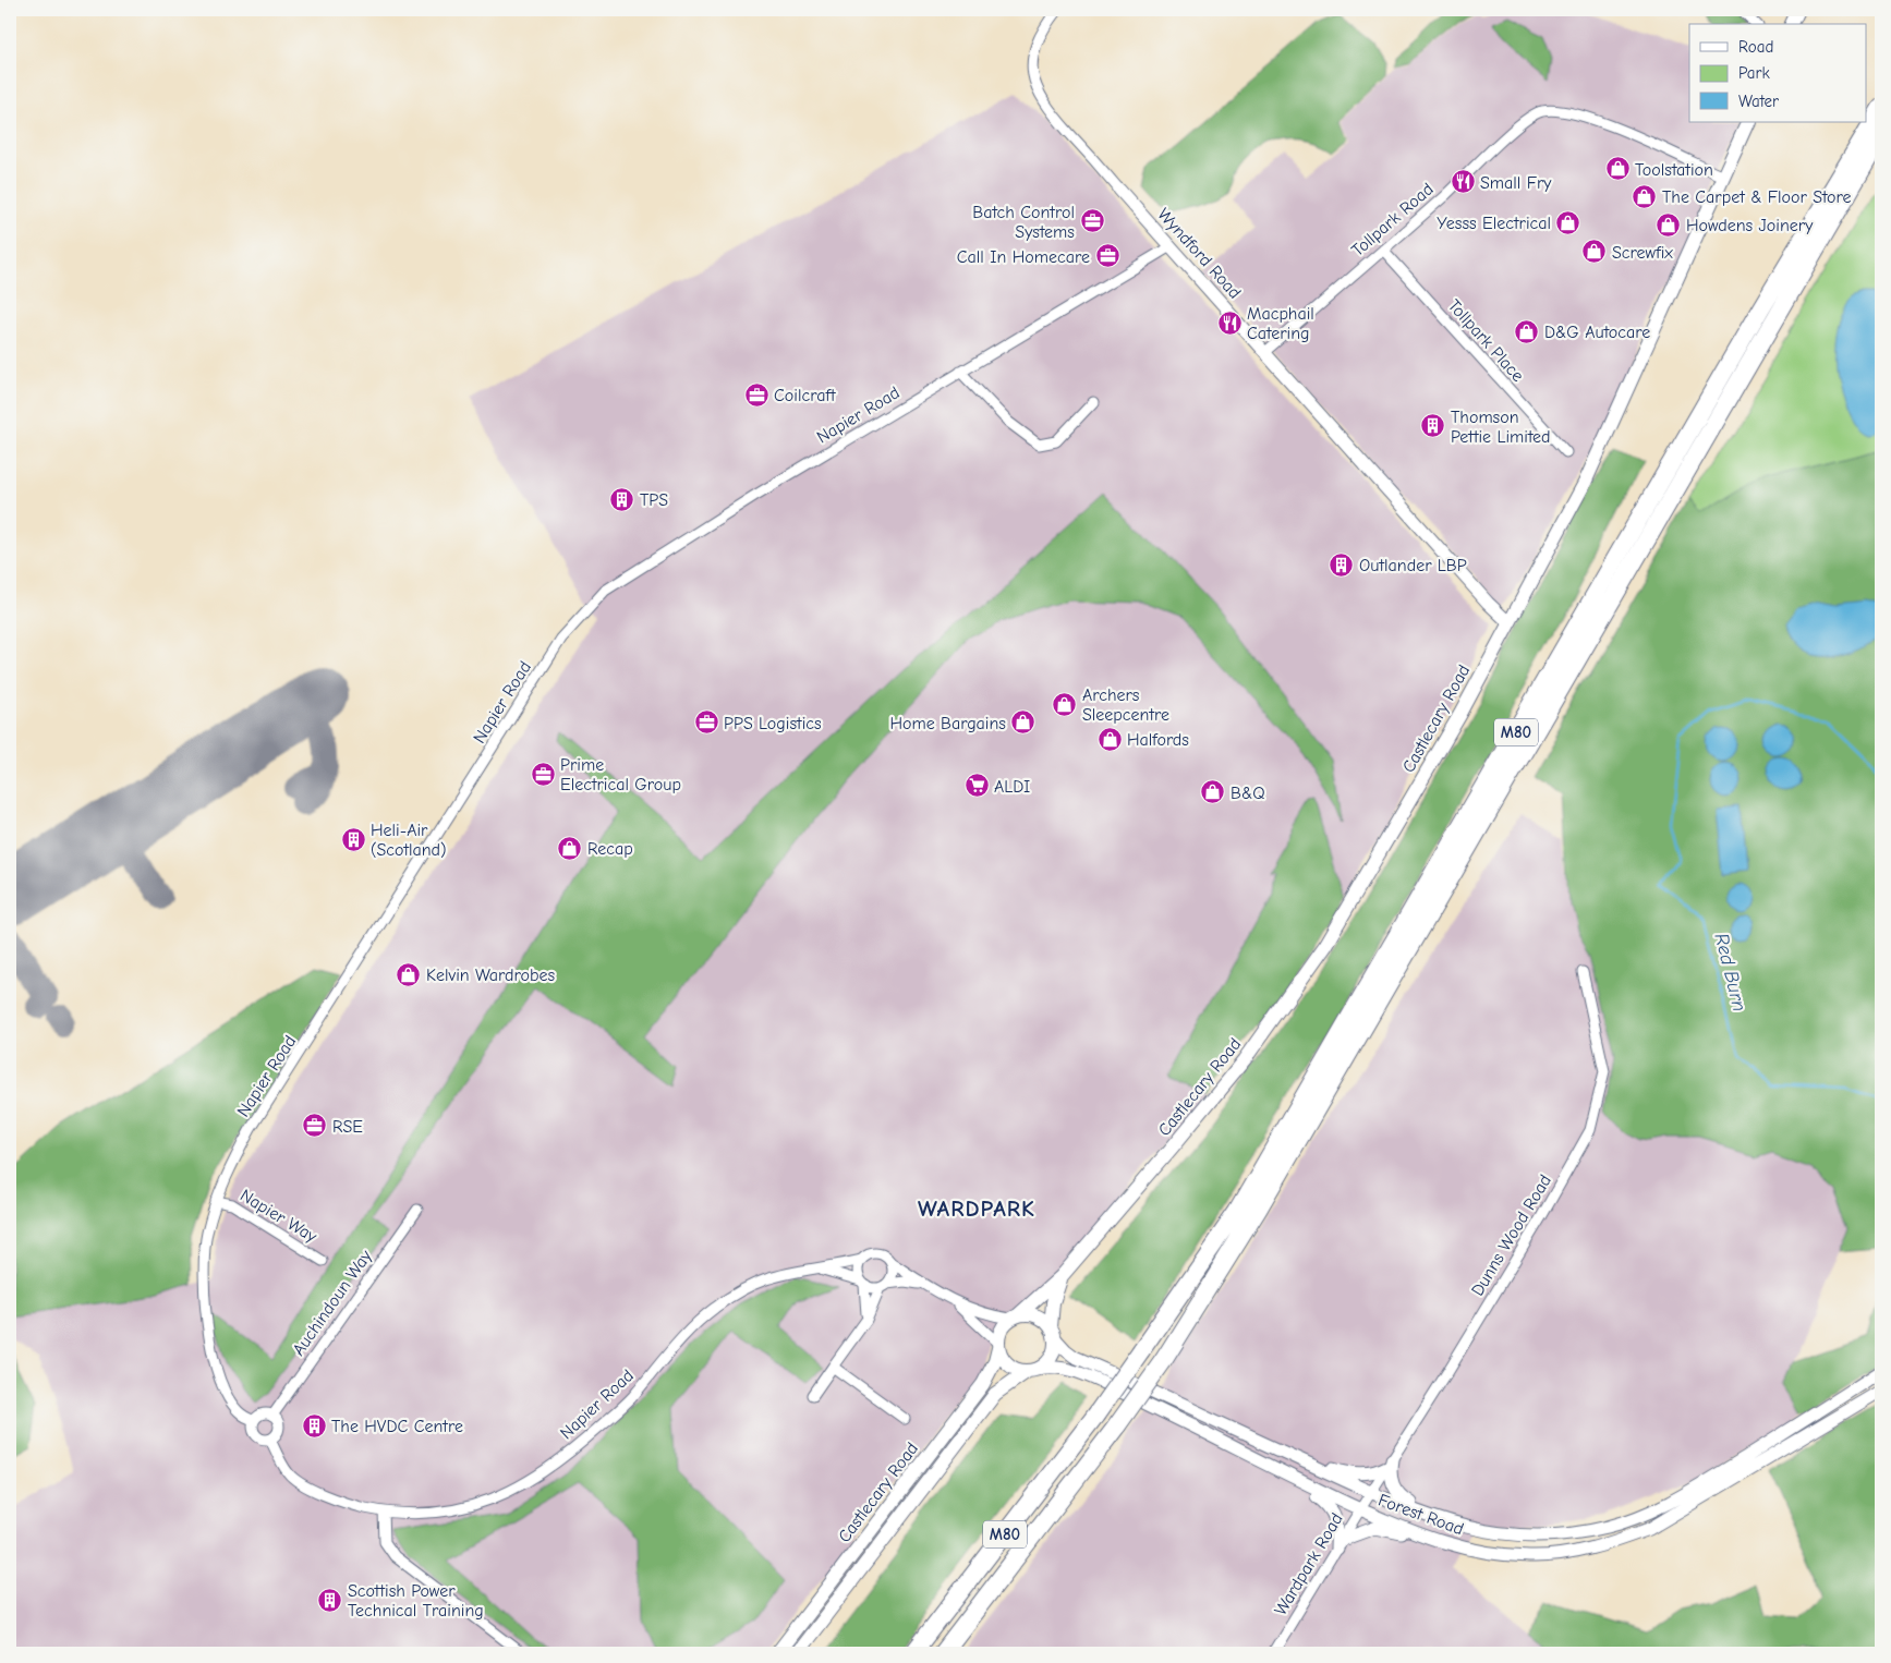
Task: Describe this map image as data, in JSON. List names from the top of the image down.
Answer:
{
  "streets": {
    "highway": ["M80"],
    "main road": ["Castlecary Road"],
    "street": [
      "Tollpark Road",
      "Wyndford Road",
      "Tollpark Place",
      "Napier Road",
      "Napier Way",
      "Dunns Wood Road",
      "Auchindoun Way",
      "Forest Road",
      "Wardpark Road"
    ]
  },
  "crossings": [
    ["Tollpark Road", "Wyndford Road"],
    ["Tollpark Road", "Tollpark Place"],
    ["Tollpark Road", "Castlecary Road"],
    ["Wyndford Road", "Napier Road"],
    ["Wyndford Road", "Castlecary Road"],
    ["Napier Road", "Napier Way"],
    ["Napier Road", "Auchindoun Way"],
    ["Castlecary Road", "Forest Road"],
    ["Dunns Wood Road", "Forest Road"],
    ["Dunns Wood Road", "Wardpark Road"],
    ["Forest Road", "Wardpark Road"]
  ],
  "districts": ["WARDPARK"],
  "water": ["Red Burn"],
  "places": {
    "shop": [
      "Toolstation",
      "The Carpet & Floor Store",
      "Yesss Electrical",
      "Howdens Joinery",
      "Screwfix",
      "D&G Autocare",
      "Archers Sleepcentre",
      "Home Bargains",
      "Halfords",
      "B&Q",
      "Recap",
      "Kelvin Wardrobes"
    ],
    "restaurant": ["Small Fry", "Macphail Catering"],
    "office": [
      "Batch Control Systems",
      "Call In Homecare",
      "Coilcraft",
      "PPS Logistics",
      "Prime Electrical Group",
      "RSE"
    ],
    "building": [
      "Thomson Pettie Limited",
      "TPS",
      "Outlander LBP",
      "Heli-Air (Scotland)",
      "The HVDC Centre",
      "Scottish Power Technical Training"
    ],
    "supermarket": ["ALDI"]
  },
  "legend": ["Road", "Park", "Water"]
}
